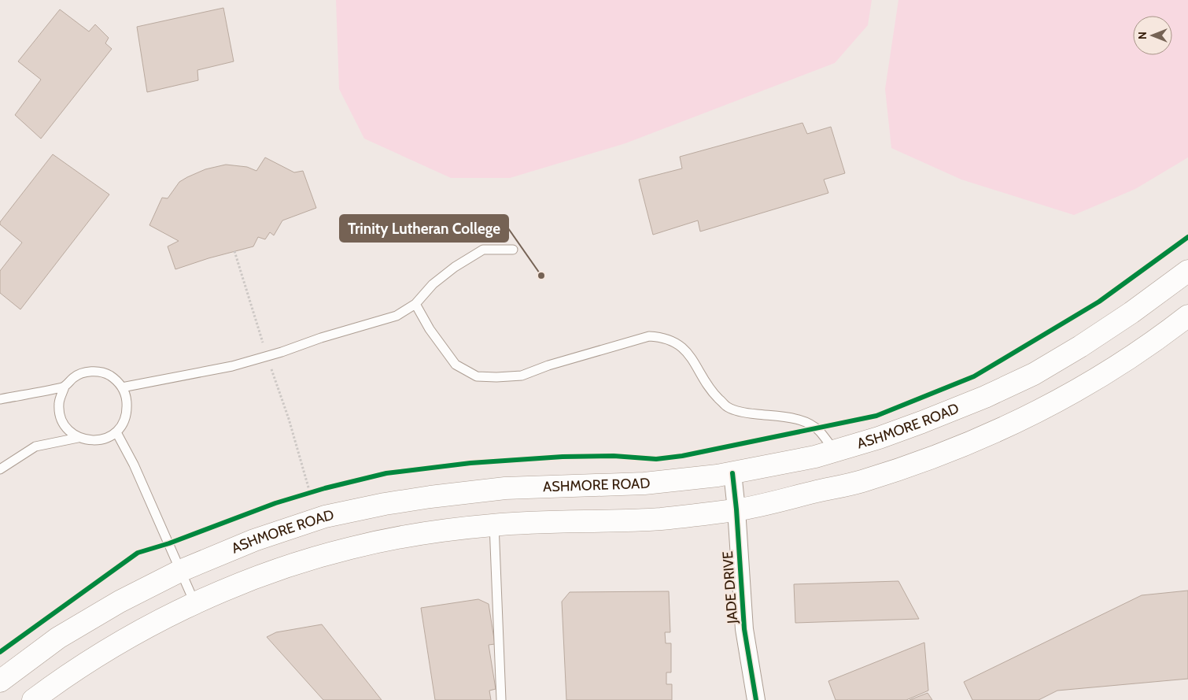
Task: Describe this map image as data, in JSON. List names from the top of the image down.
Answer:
{
  "streets": {
    "main road": ["ASHMORE ROAD"],
    "street": ["JADE DRIVE"]
  },
  "crossings": [
    ["ASHMORE ROAD", "JADE DRIVE"]
  ],
  "places": ["Trinity Lutheran College"],
  "north": "left"
}
